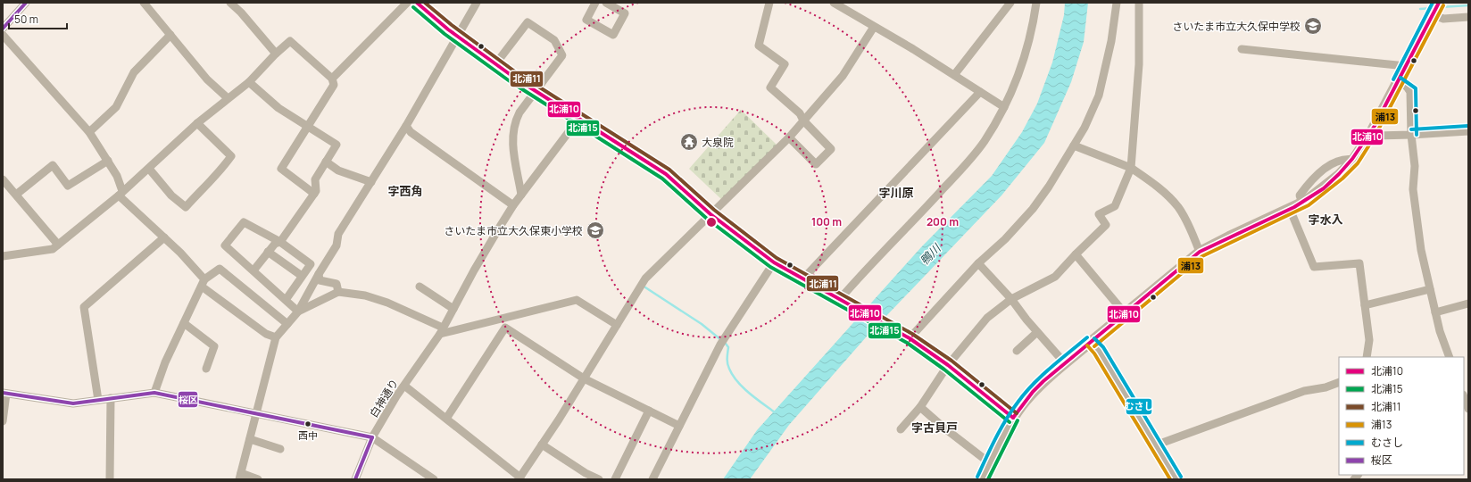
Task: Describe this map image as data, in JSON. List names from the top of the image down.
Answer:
{
  "streets": {
    "street": ["白神通り"]
  },
  "districts": [
    "字西角",
    "字川原",
    "字水入",
    "字古貝戸"
  ],
  "water": ["鴨川"],
  "places": {
    "school or university": ["さいたま市立大久保中学校", "さいたま市立大久保東小学校"],
    "temple": ["大泉院"],
    "other": ["西中"]
  },
  "lines": [
    "transit line 北浦10",
    "transit line 北浦11",
    "transit line むさし",
    "transit line 桜区",
    "transit line 浦13",
    "transit line 北浦15"
  ],
  "legend": [
    "北浦10",
    "北浦15",
    "北浦11",
    "浦13",
    "むさし",
    "桜区"
  ],
  "scale_bar": "50 m",
  "rings": ["100 m", "200 m"]
}
